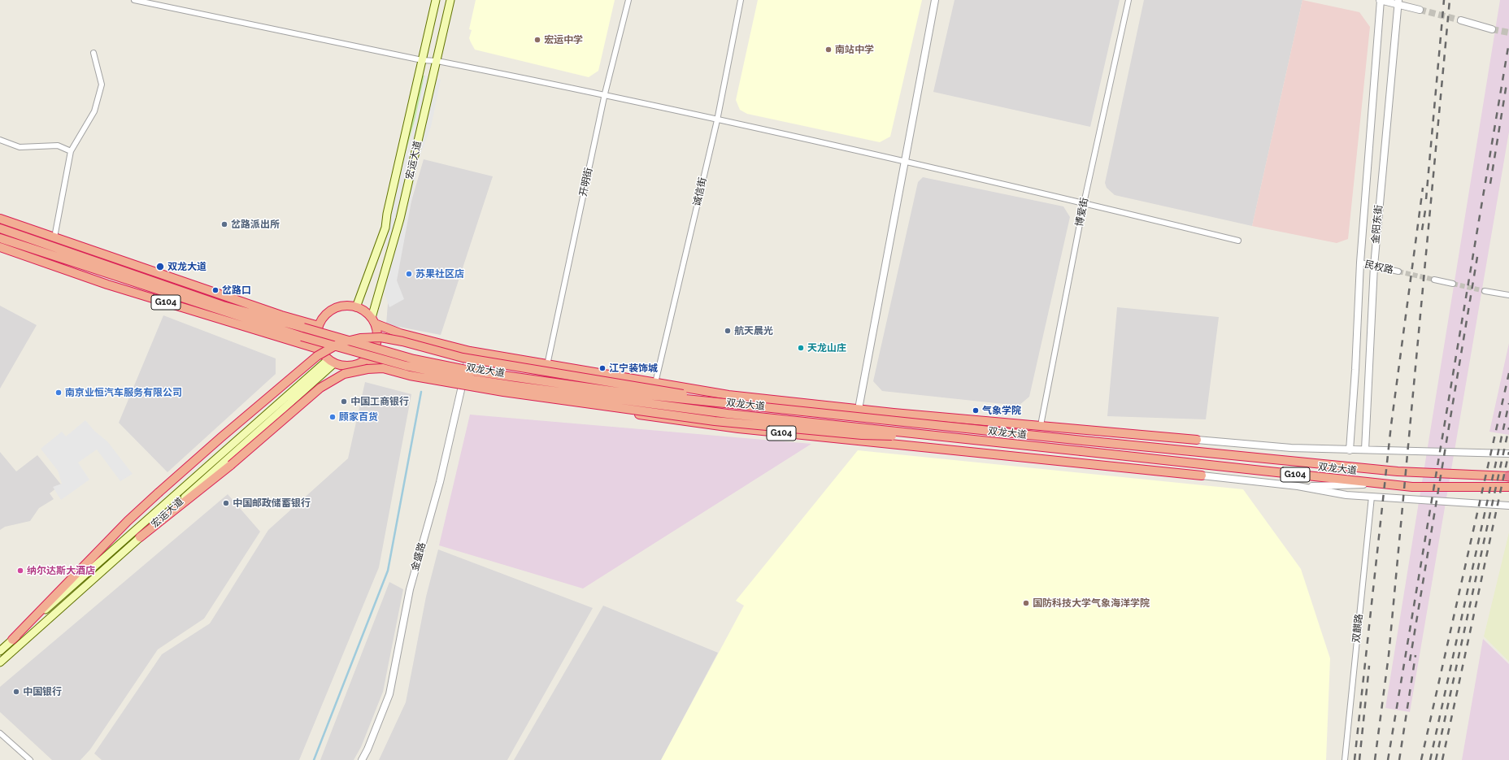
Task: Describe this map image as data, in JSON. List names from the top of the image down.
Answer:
{
  "streets": {
    "highway": ["G104", "双龙大道"],
    "main road": ["宏运大道"],
    "street": [
      "开明街",
      "诚信街",
      "博爱街",
      "金阳东街",
      "民权路",
      "金盛路",
      "双麒路"
    ]
  },
  "crossings": [
    ["宏运大道", "G104"],
    ["宏运大道", "双龙大道"],
    ["开明街", "双龙大道"],
    ["诚信街", "双龙大道"],
    ["博爱街", "双龙大道"],
    ["金阳东街", "民权路"],
    ["G104", "双龙大道"],
    ["G104", "金盛路"],
    ["双龙大道", "金盛路"]
  ],
  "places": [
    "宏运中学",
    "南站中学",
    "岔路派出所",
    "双龙大道",
    "苏果社区店",
    "岔路口",
    "航天晨光",
    "天龙山庄",
    "江宁装饰城",
    "南京业恒汽车服务有限公司",
    "中国工商银行",
    "气象学院",
    "顾家百货",
    "中国邮政储蓄银行",
    "纳尔达斯大酒店",
    "国防科技大学气象海洋学院",
    "中国银行"
  ]
}
